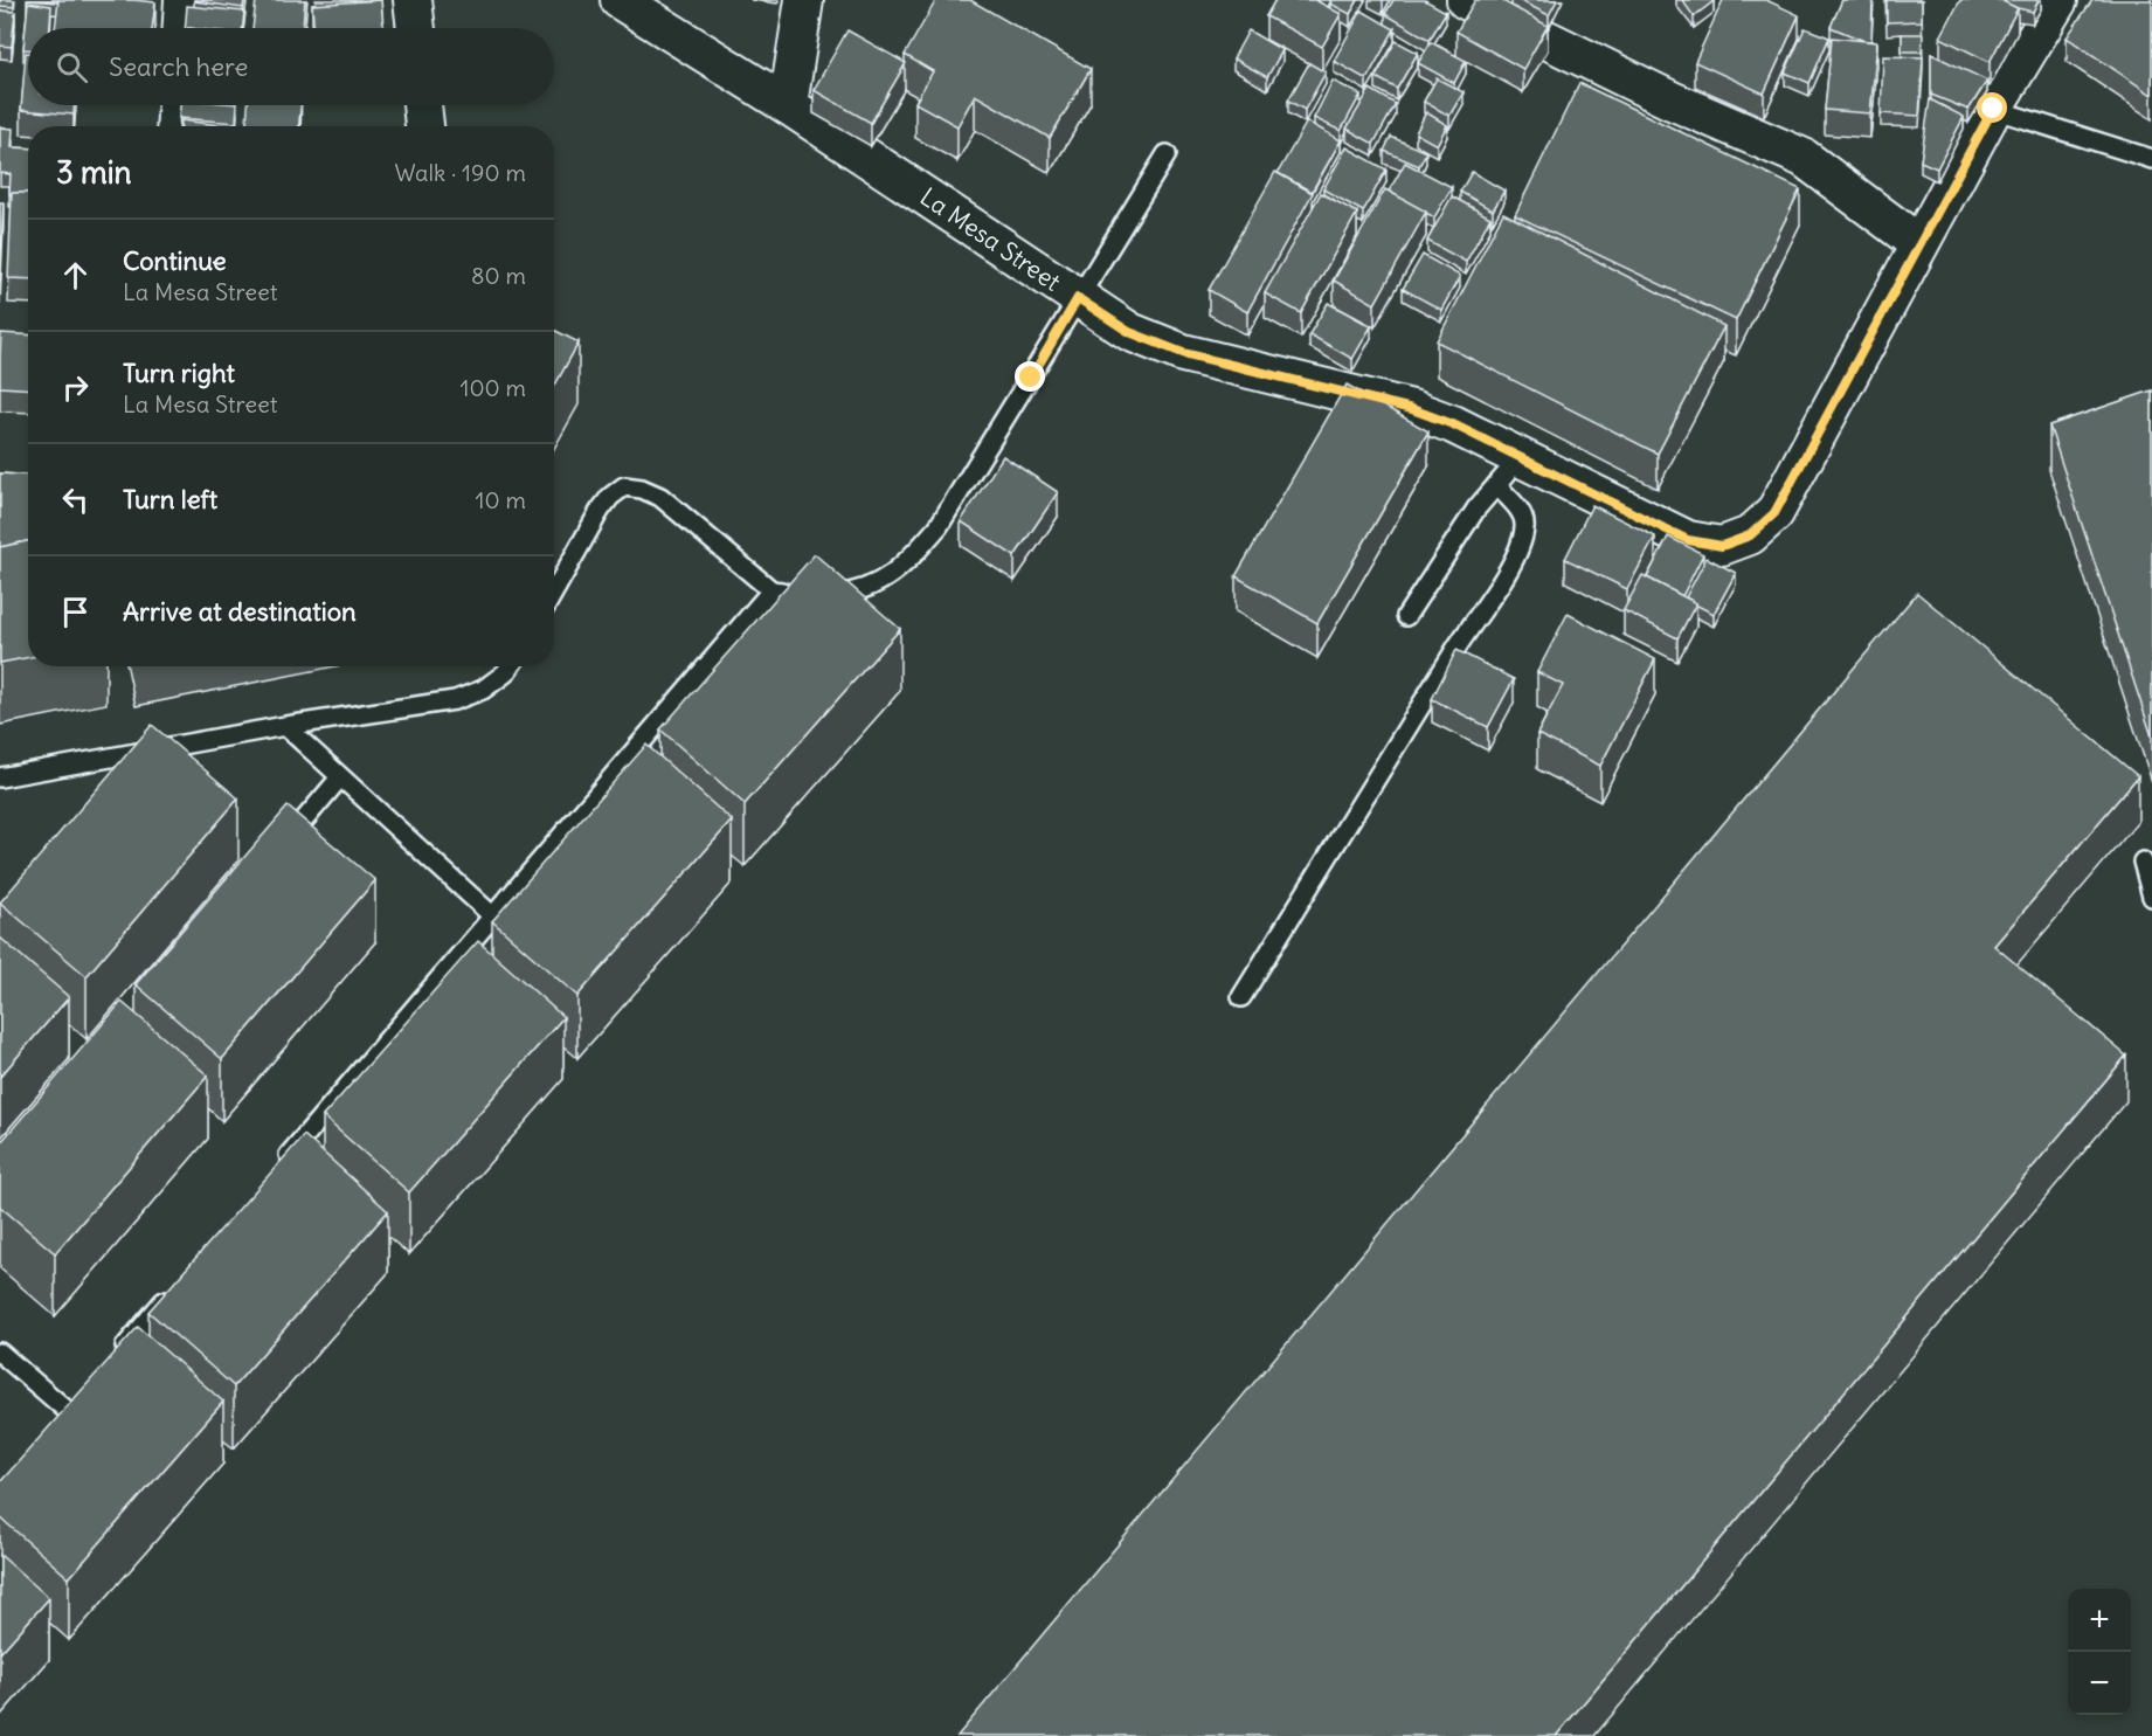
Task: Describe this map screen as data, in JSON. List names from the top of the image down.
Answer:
{
  "streets": {
    "street": ["La Mesa Street"]
  },
  "page": {
    "search": "Search here",
    "heading": ["3 min", "Walk · 190 m"],
    "list": [
      ["Continue", "La Mesa Street", "80 m"],
      ["Turn right", "La Mesa Street", "100 m"],
      ["Turn left", "10 m"],
      "Arrive at destination"
    ],
    "map_buttons": ["+", "−"]
  }
}
